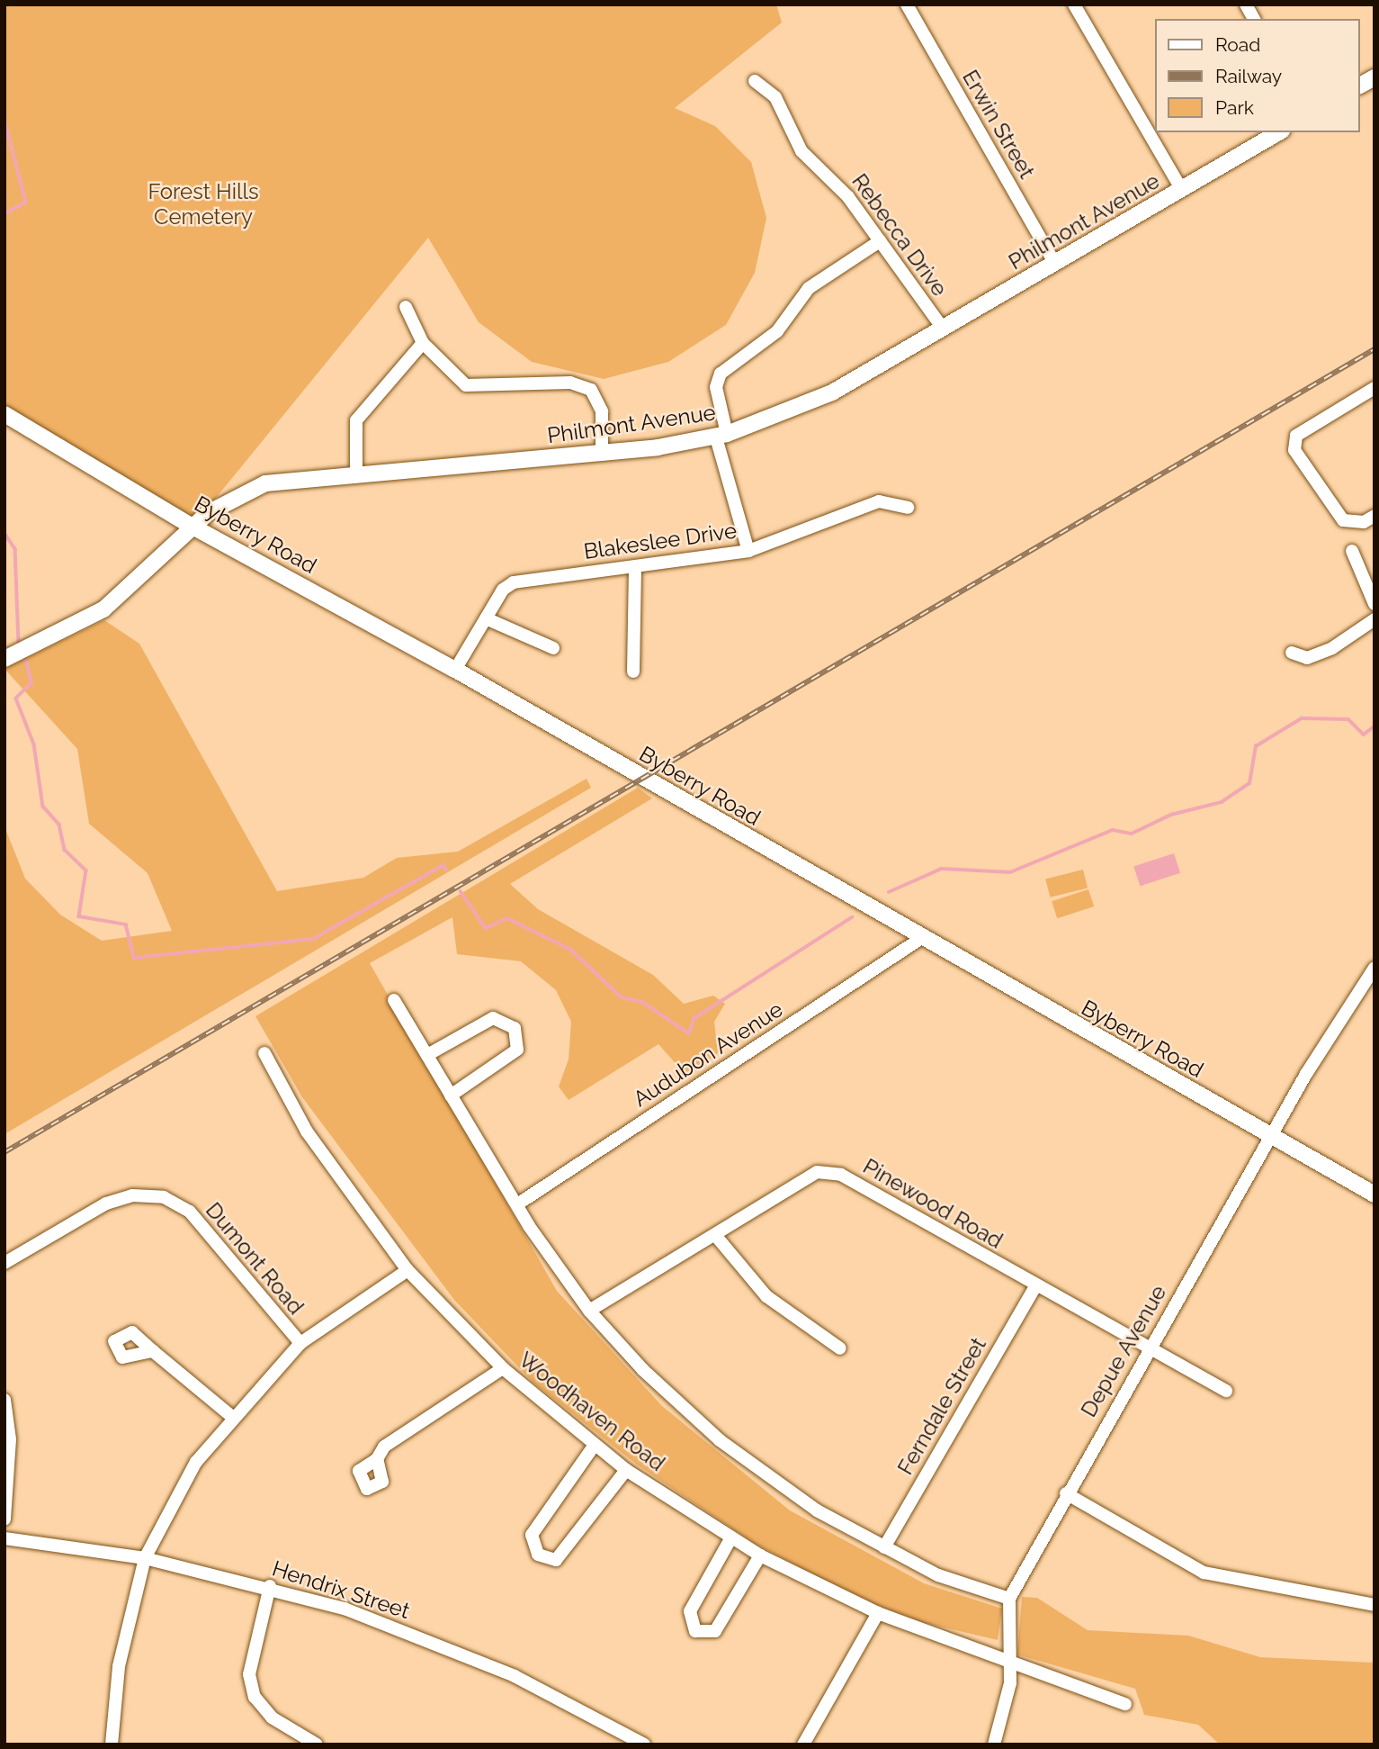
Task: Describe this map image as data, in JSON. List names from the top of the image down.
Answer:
{
  "streets": {
    "main road": ["Philmont Avenue", "Byberry Road"],
    "street": [
      "Erwin Street",
      "Rebecca Drive",
      "Blakeslee Drive",
      "Audubon Avenue",
      "Pinewood Road",
      "Dumont Road",
      "Depue Avenue",
      "Ferndale Street",
      "Woodhaven Road",
      "Hendrix Street"
    ]
  },
  "crossings": [
    ["Erwin Street", "Philmont Avenue"],
    ["Philmont Avenue", "Rebecca Drive"],
    ["Philmont Avenue", "Byberry Road"],
    ["Byberry Road", "Blakeslee Drive"],
    ["Byberry Road", "Audubon Avenue"],
    ["Byberry Road", "Depue Avenue"],
    ["Pinewood Road", "Depue Avenue"],
    ["Pinewood Road", "Ferndale Street"],
    ["Depue Avenue", "Woodhaven Road"]
  ],
  "parks": ["Forest Hills Cemetery"],
  "legend": ["Road", "Railway", "Park"]
}
